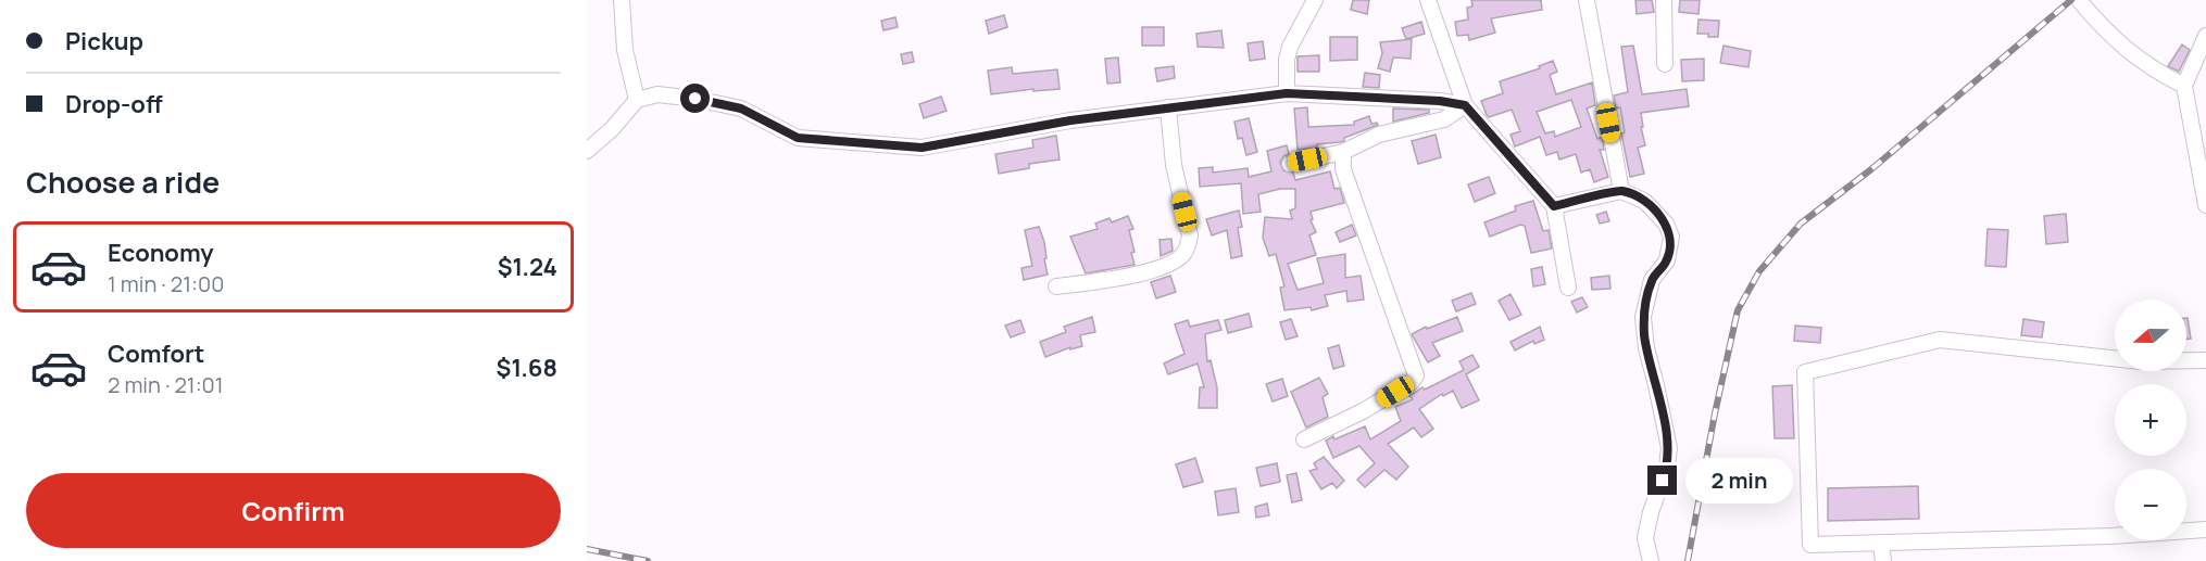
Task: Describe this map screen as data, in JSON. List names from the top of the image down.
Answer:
{
  "north": "left",
  "page": {
    "banner": ["Pickup", "Drop-off"],
    "heading": "Choose a ride",
    "list": [
      {
        "name": "Economy",
        "note": "1 min · 21:00",
        "value": "$1.24"
      },
      {
        "name": "Comfort",
        "note": "2 min · 21:01",
        "value": "$1.68"
      }
    ],
    "map_buttons": ["+", "−"],
    "bubble": "2 min",
    "buttons": "Confirm"
  }
}
